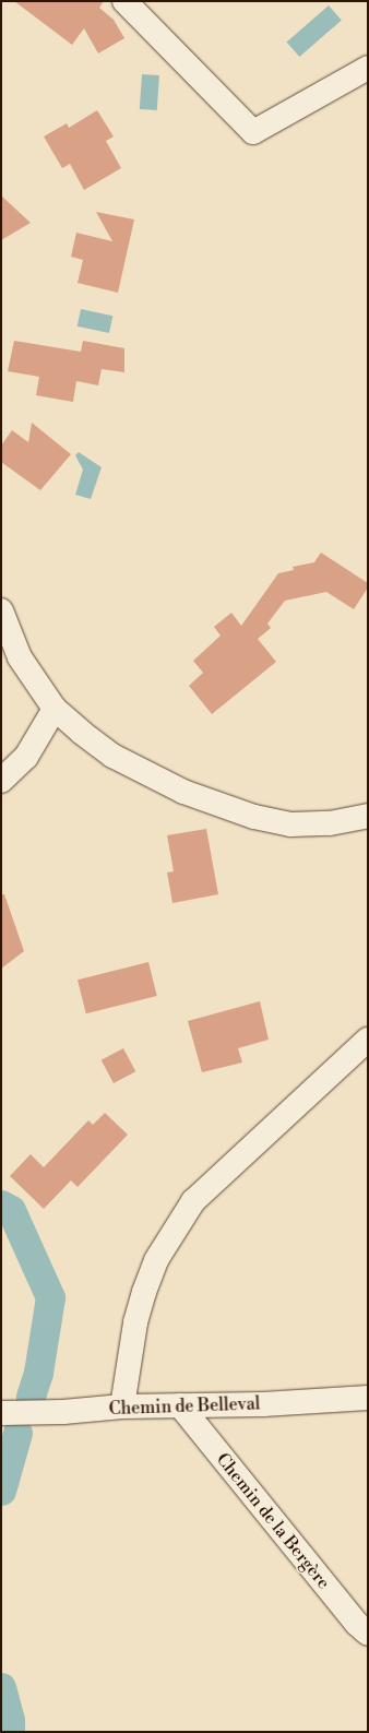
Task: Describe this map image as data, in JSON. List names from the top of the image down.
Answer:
{
  "streets": {
    "street": ["Chemin de Belleval", "Chemin de la Bergère"]
  },
  "crossings": [
    ["Chemin de Belleval", "Chemin de la Bergère"]
  ]
}
